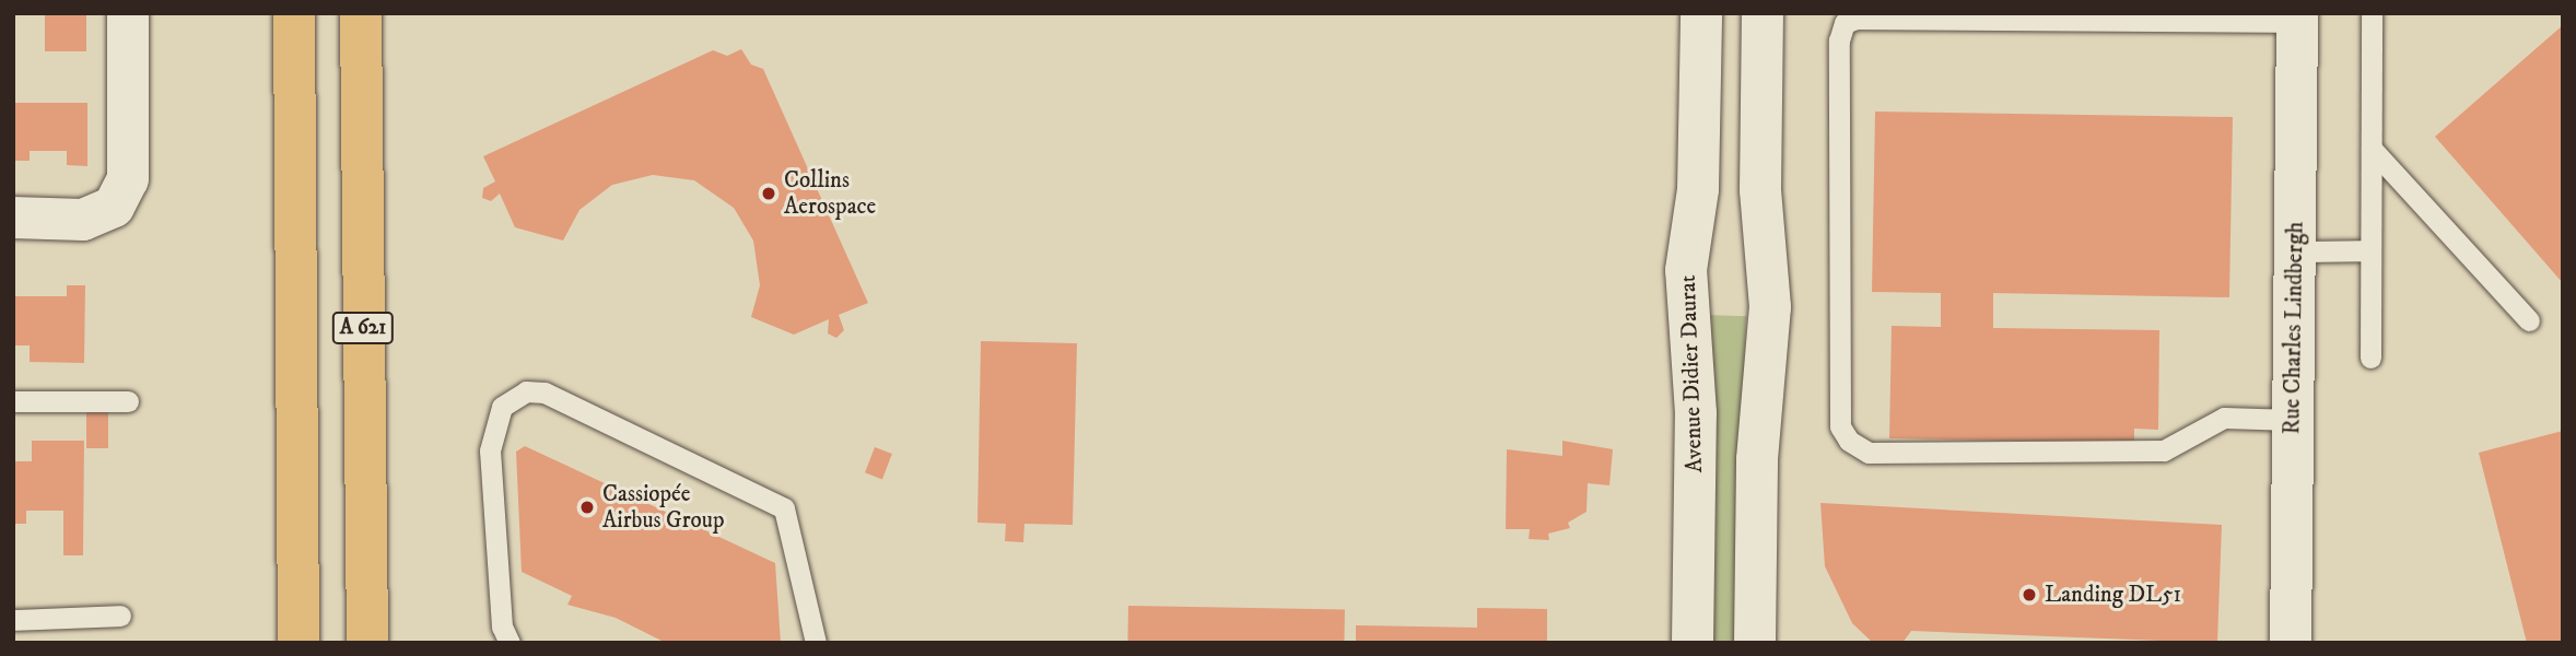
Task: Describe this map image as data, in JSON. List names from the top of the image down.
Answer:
{
  "streets": {
    "highway": ["A 621"],
    "street": ["Rue Charles Lindbergh", "Avenue Didier Daurat"]
  },
  "places": ["Collins Aerospace", "Cassiopée Airbus Group", "Landing DL51"]
}
